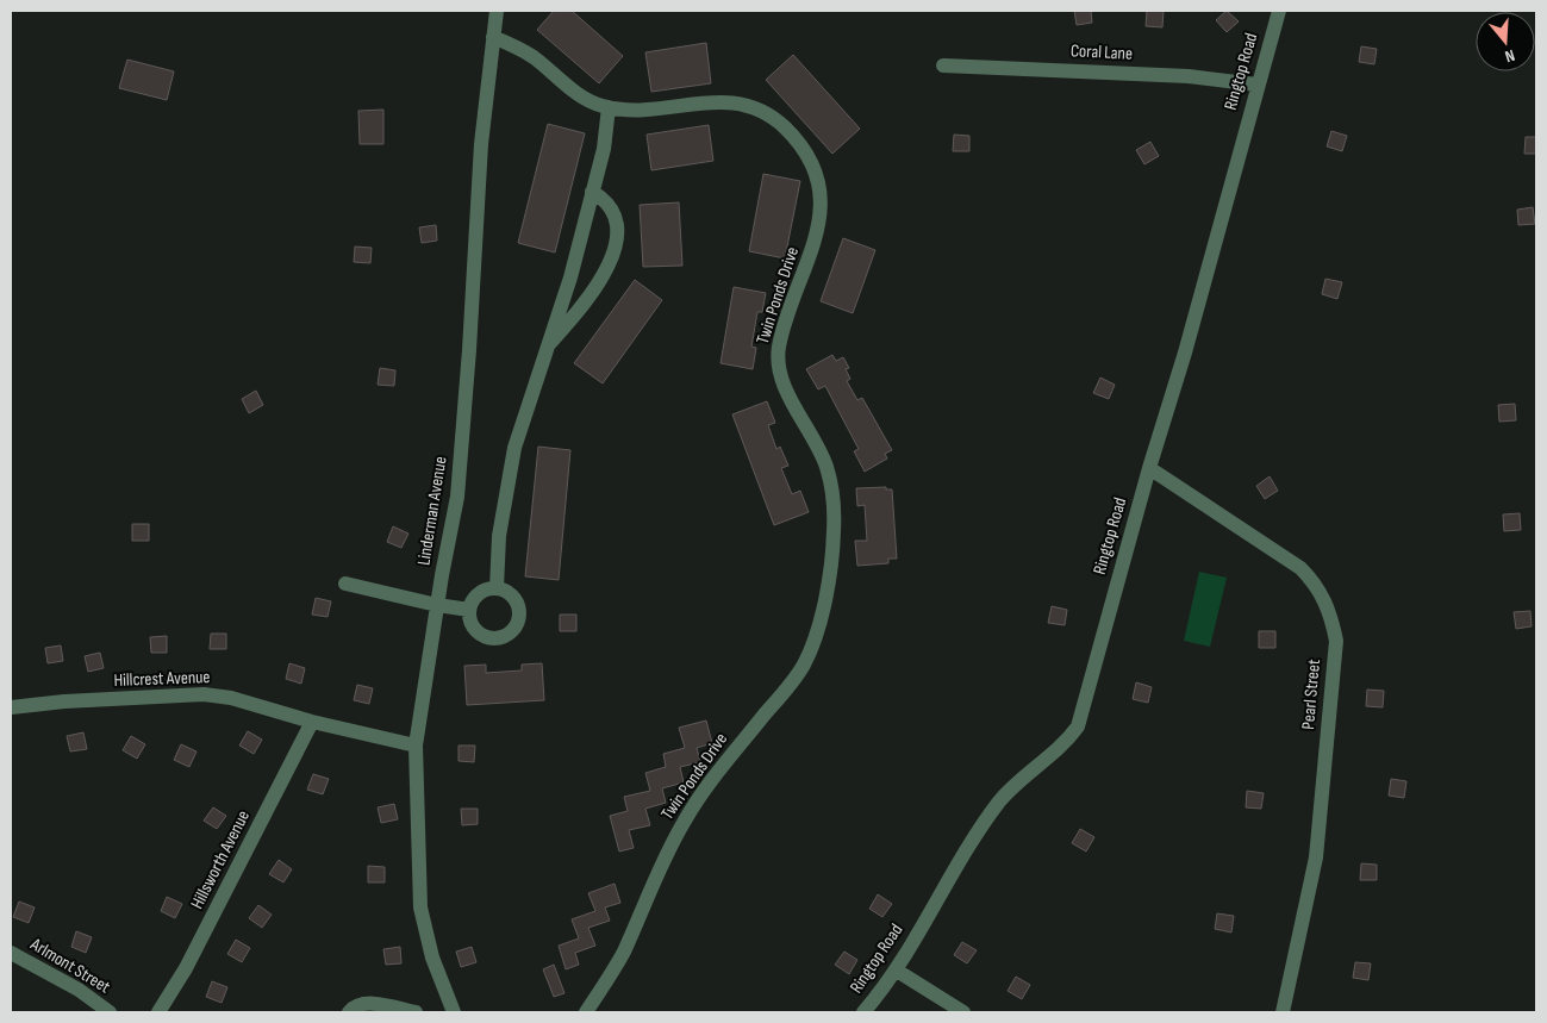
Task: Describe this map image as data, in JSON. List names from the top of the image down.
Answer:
{
  "streets": {
    "street": [
      "Coral Lane",
      "Ringtop Road",
      "Twin Ponds Drive",
      "Linderman Avenue",
      "Hillcrest Avenue",
      "Pearl Street",
      "Hillsworth Avenue",
      "Arlmont Street"
    ]
  },
  "crossings": [
    ["Coral Lane", "Ringtop Road"],
    ["Ringtop Road", "Pearl Street"],
    ["Twin Ponds Drive", "Linderman Avenue"],
    ["Linderman Avenue", "Hillcrest Avenue"],
    ["Hillcrest Avenue", "Hillsworth Avenue"]
  ],
  "north": "bottom"
}
